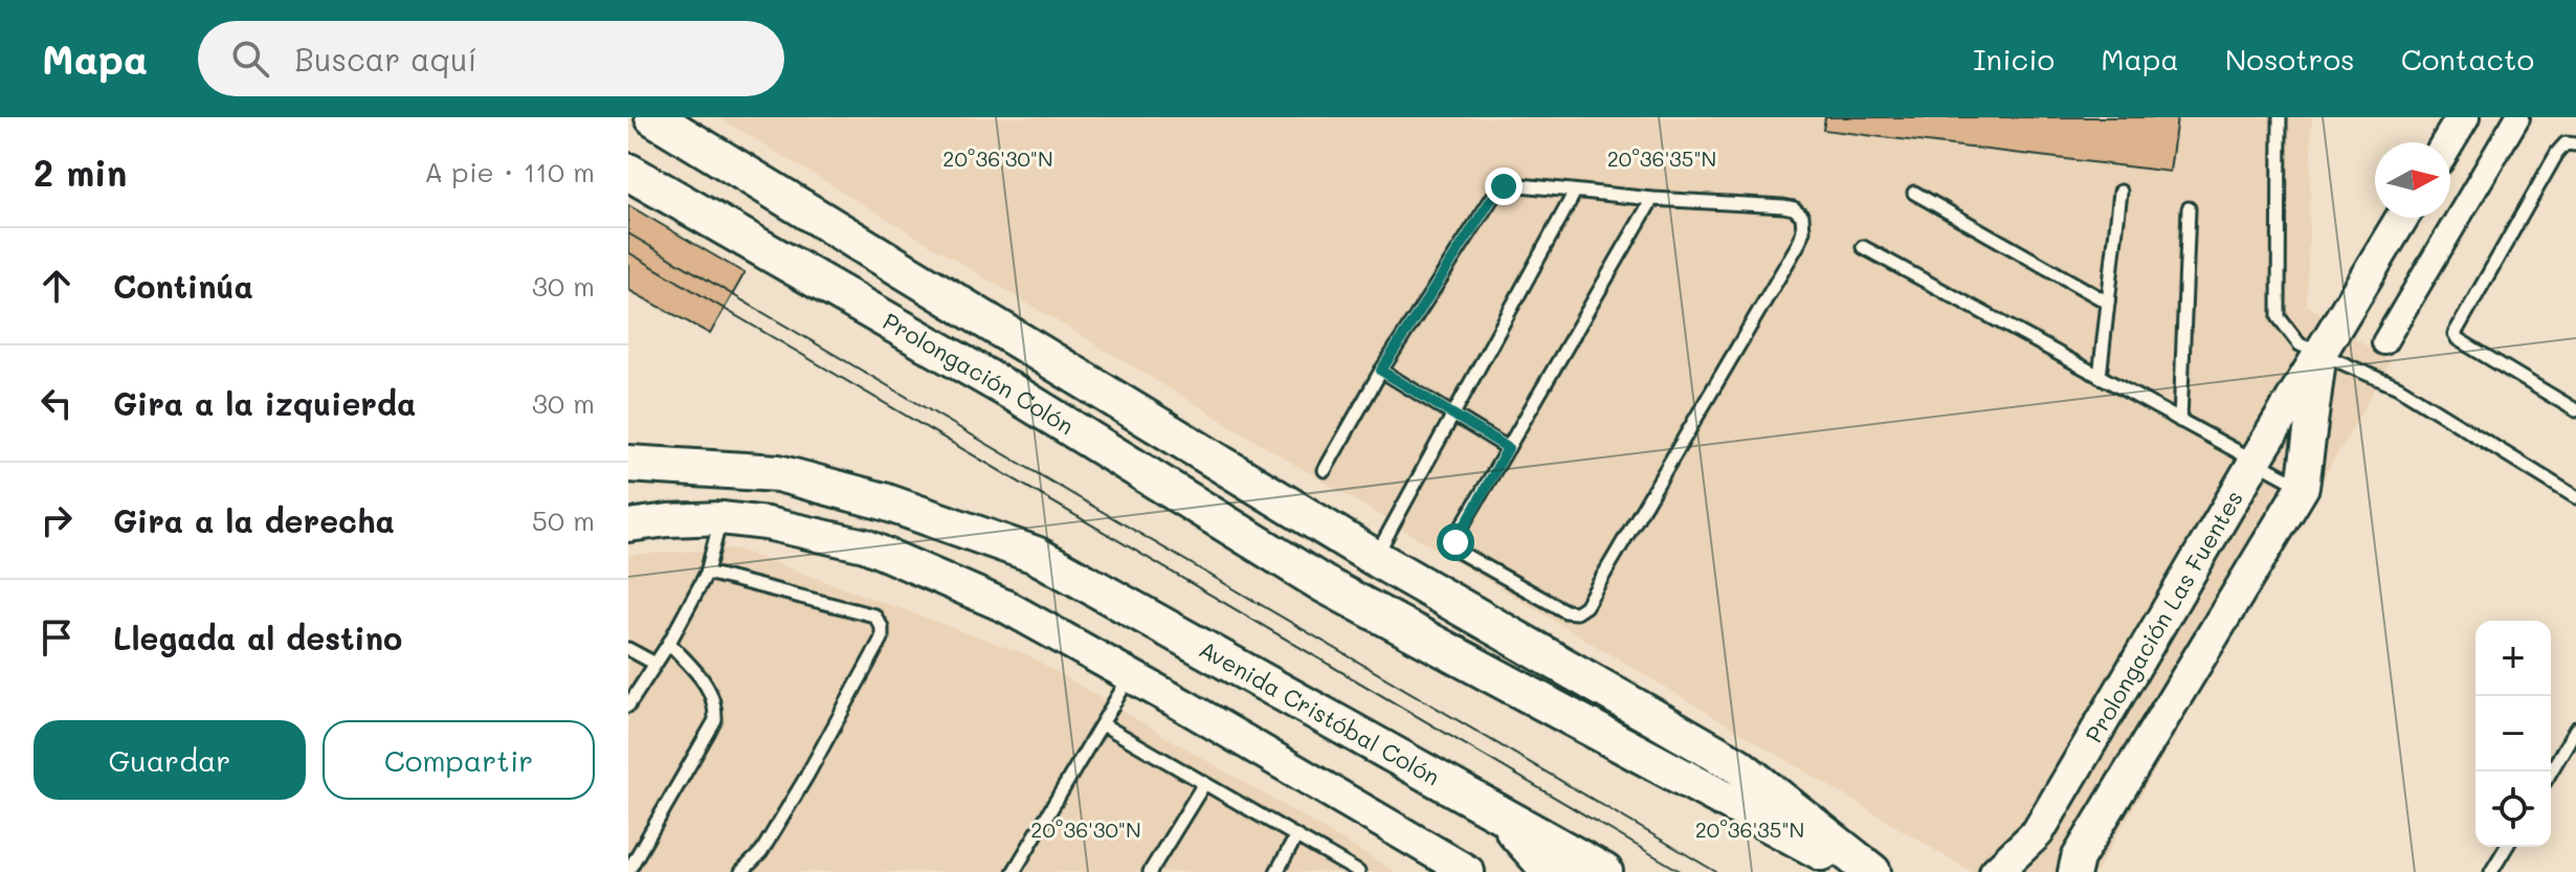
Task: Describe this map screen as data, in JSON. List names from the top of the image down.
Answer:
{
  "streets": {
    "main road": ["Prolongación Colón", "Avenida Cristóbal Colón"],
    "street": ["Prolongación Las Fuentes"]
  },
  "north": "right",
  "page": {
    "header": "Mapa",
    "search": "Buscar aquí",
    "nav": [
      "Inicio",
      "Mapa",
      "Nosotros",
      "Contacto"
    ],
    "heading": ["2 min", "A pie · 110 m"],
    "list": [
      ["Continúa", "30 m"],
      ["Gira a la izquierda", "30 m"],
      ["Gira a la derecha", "50 m"],
      "Llegada al destino"
    ],
    "map_buttons": ["+", "−"],
    "buttons": ["Guardar", "Compartir"]
  },
  "coordinates": ["20°36'30\"N", "20°36'35\"N"]
}
